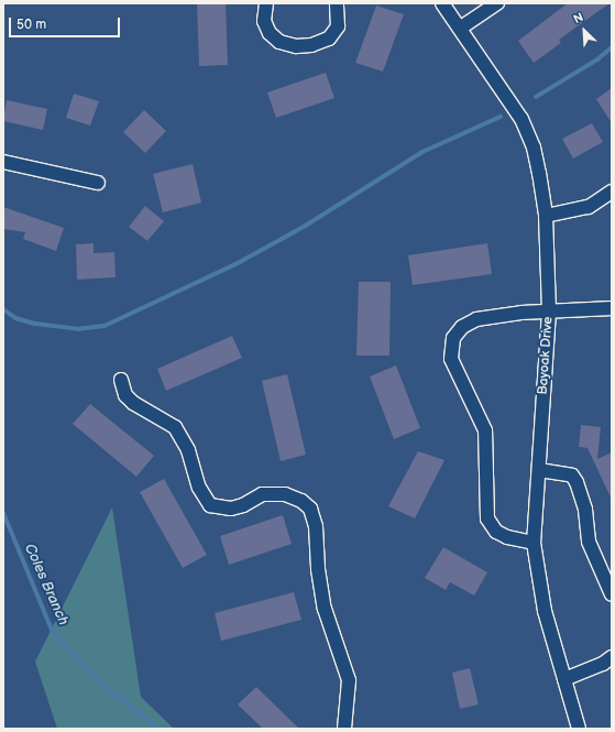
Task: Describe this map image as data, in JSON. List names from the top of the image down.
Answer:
{
  "streets": {
    "street": ["Bayoak Drive"]
  },
  "water": ["Coles Branch"],
  "scale_bar": "50 m",
  "north": "top left"
}
